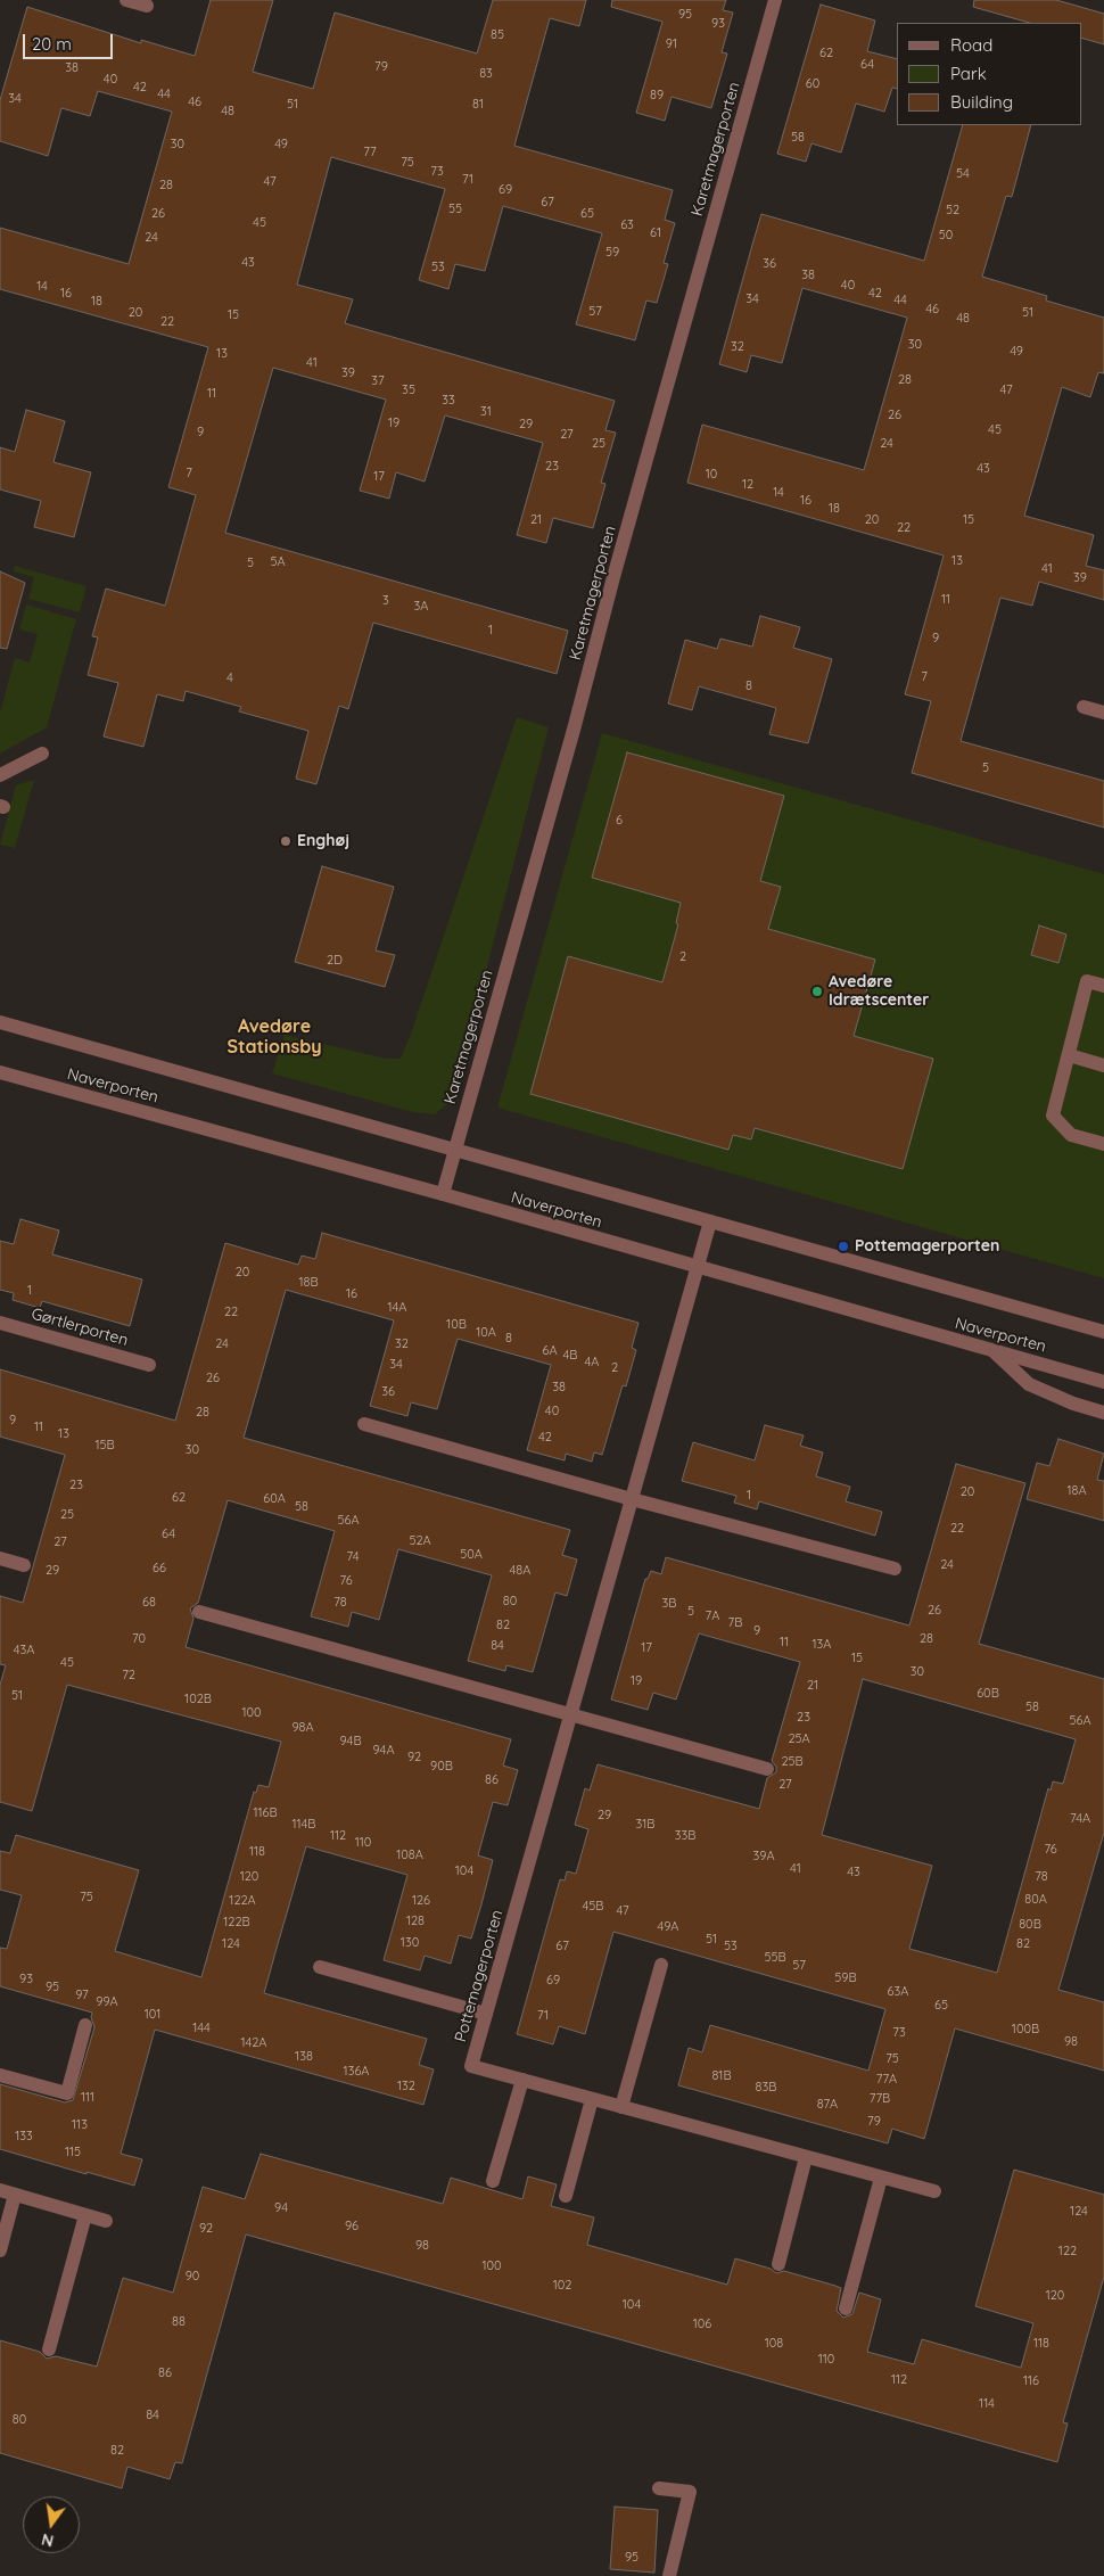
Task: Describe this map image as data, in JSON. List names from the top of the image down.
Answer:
{
  "streets": {
    "street": [
      "Karetmagerporten",
      "Naverporten",
      "Gørtlerporten",
      "Pottemagerporten"
    ]
  },
  "crossings": [
    ["Karetmagerporten", "Naverporten"],
    ["Naverporten", "Pottemagerporten"]
  ],
  "districts": ["Avedøre Stationsby"],
  "places": ["Enghøj", "Avedøre Idrætscenter", "Pottemagerporten"],
  "house_numbers": [
    "95",
    "93",
    "85",
    "91",
    "62",
    "64",
    "79",
    "38",
    "83",
    "40",
    "60",
    "42",
    "44",
    "89",
    "34",
    "46",
    "51",
    "81",
    "48",
    "58",
    "30",
    "49",
    "77",
    "75",
    "73",
    "54",
    "71",
    "47",
    "28",
    "69",
    "67",
    "55",
    "52",
    "26",
    "65",
    "45",
    "63",
    "61",
    "50",
    "24",
    "59",
    "43",
    "36",
    "53",
    "38",
    "40",
    "14",
    "16",
    "42",
    "34",
    "44",
    "18",
    "46",
    "57",
    "20",
    "51",
    "15",
    "48",
    "22",
    "30",
    "32",
    "49",
    "13",
    "41",
    "39",
    "28",
    "37",
    "35",
    "47",
    "11",
    "33",
    "31",
    "26",
    "19",
    "29",
    "45",
    "9",
    "27",
    "25",
    "24",
    "23",
    "43",
    "7",
    "10",
    "17",
    "12",
    "14",
    "16",
    "18",
    "21",
    "20",
    "15",
    "22",
    "13",
    "5A",
    "5",
    "41",
    "39",
    "11",
    "3",
    "3A",
    "1",
    "9",
    "7",
    "4",
    "8",
    "5",
    "6",
    "2",
    "2D",
    "20",
    "18B",
    "1",
    "16",
    "14A",
    "22",
    "10B",
    "10A",
    "8",
    "24",
    "32",
    "6A",
    "4B",
    "4A",
    "34",
    "2",
    "26",
    "38",
    "36",
    "40",
    "28",
    "9",
    "11",
    "13",
    "42",
    "15B",
    "30",
    "23",
    "18A",
    "20",
    "1",
    "62",
    "60A",
    "58",
    "25",
    "56A",
    "22",
    "64",
    "52A",
    "27",
    "50A",
    "74",
    "24",
    "66",
    "29",
    "48A",
    "76",
    "80",
    "68",
    "78",
    "3B",
    "26",
    "5",
    "7A",
    "7B",
    "82",
    "9",
    "70",
    "28",
    "11",
    "13A",
    "84",
    "17",
    "43A",
    "15",
    "45",
    "30",
    "72",
    "19",
    "21",
    "60B",
    "51",
    "102B",
    "58",
    "100",
    "23",
    "56A",
    "98A",
    "25A",
    "94B",
    "94A",
    "92",
    "25B",
    "90B",
    "86",
    "27",
    "116B",
    "29",
    "74A",
    "114B",
    "31B",
    "112",
    "33B",
    "110",
    "76",
    "118",
    "108A",
    "39A",
    "41",
    "104",
    "43",
    "120",
    "78",
    "75",
    "80A",
    "122A",
    "126",
    "45B",
    "47",
    "128",
    "122B",
    "80B",
    "49A",
    "51",
    "130",
    "124",
    "82",
    "67",
    "53",
    "55B",
    "57",
    "59B",
    "93",
    "69",
    "95",
    "63A",
    "97",
    "99A",
    "65",
    "101",
    "71",
    "144",
    "100B",
    "73",
    "98",
    "142A",
    "138",
    "75",
    "136A",
    "81B",
    "77A",
    "132",
    "83B",
    "111",
    "77B",
    "87A",
    "79",
    "113",
    "133",
    "115",
    "94",
    "124",
    "96",
    "92",
    "98",
    "122",
    "100",
    "90",
    "102",
    "120",
    "104",
    "88",
    "106",
    "108",
    "118",
    "110",
    "86",
    "112",
    "116",
    "114",
    "84",
    "80",
    "82",
    "95"
  ],
  "legend": ["Road", "Park", "Building"],
  "scale_bar": "20 m",
  "north": "bottom"
}
